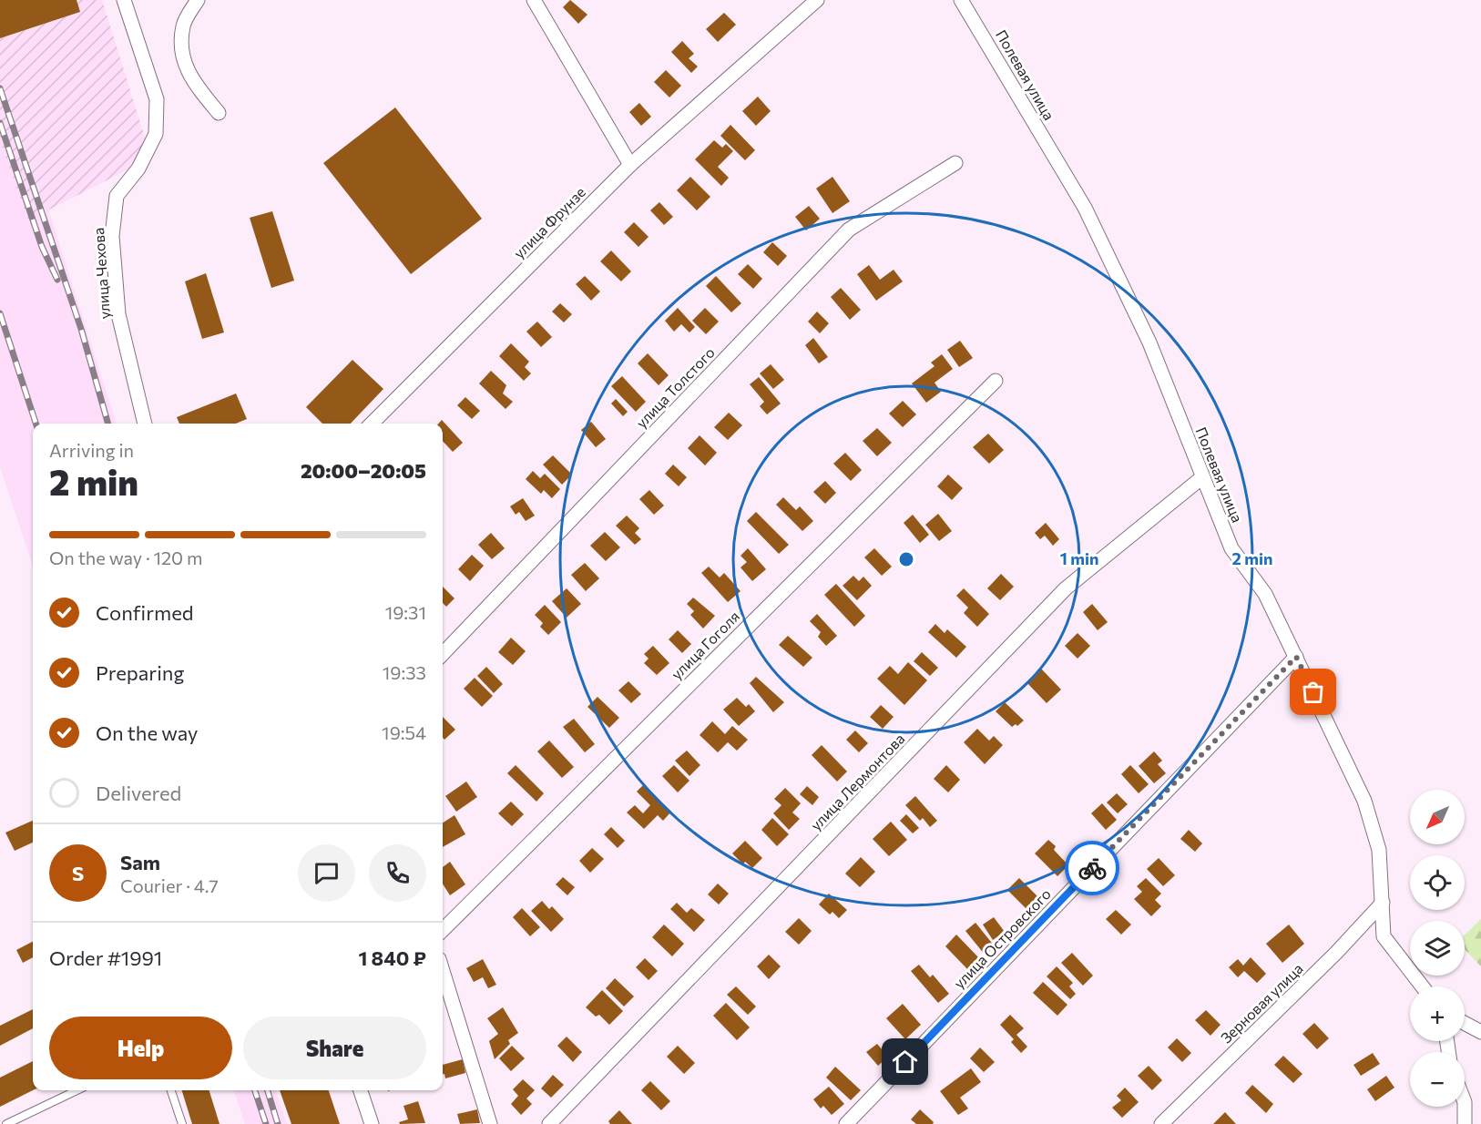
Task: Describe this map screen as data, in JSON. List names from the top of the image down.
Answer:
{
  "streets": {
    "street": [
      "Полевая улица",
      "улица Фрунзе",
      "улица Чехова",
      "улица Толстого",
      "улица Гоголя",
      "улица Лермонтова",
      "улица Островского",
      "Зерновая улица"
    ]
  },
  "crossings": [
    ["Полевая улица", "улица Лермонтова"],
    ["Полевая улица", "улица Островского"],
    ["Полевая улица", "Зерновая улица"]
  ],
  "north": "bottom left",
  "page": {
    "heading": ["2 min", "Arriving in", "20:00–20:05"],
    "panel": [
      "Sam",
      "Courier · 4.7",
      "Order #1991",
      "1 840 ₽"
    ],
    "bar": "On the way · 120 m",
    "list": [
      ["Confirmed", "19:31"],
      ["Preparing", "19:33"],
      ["On the way", "19:54"],
      "Delivered"
    ],
    "map_buttons": ["+", "−"],
    "round": "S",
    "buttons": ["Help", "Share"]
  },
  "rings": ["1 min", "2 min"]
}
